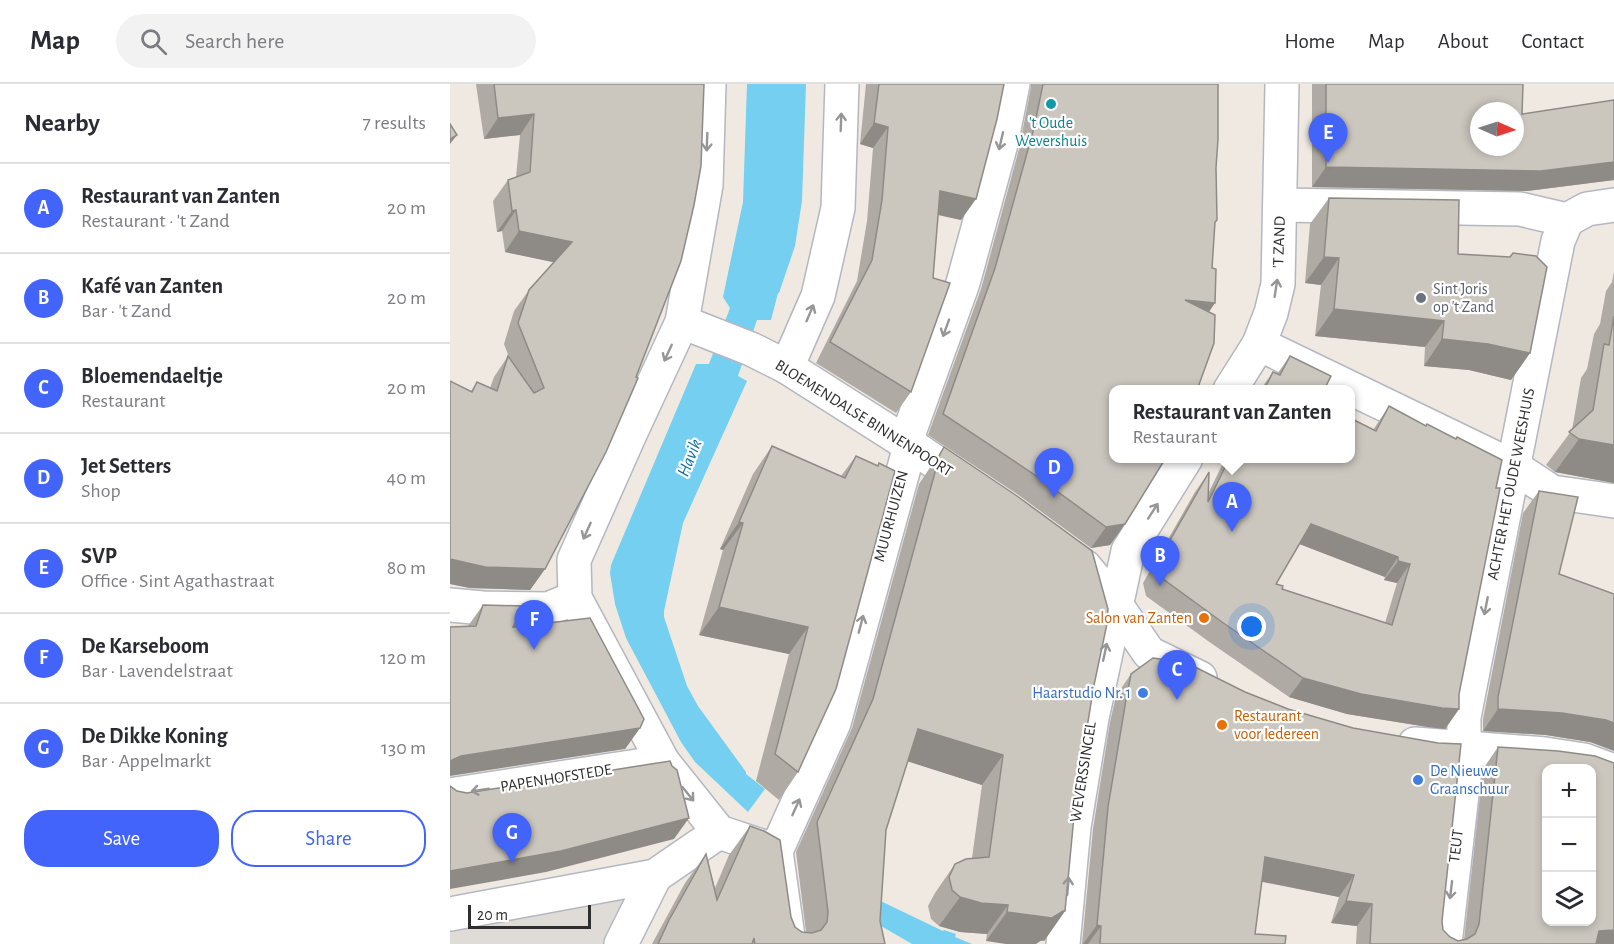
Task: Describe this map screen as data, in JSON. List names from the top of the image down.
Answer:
{
  "streets": {
    "street": [
      "'T ZAND",
      "BLOEMENDALSE BINNENPOORT",
      "ACHTER HET OUDE WEESHUIS",
      "MUURHUIZEN",
      "WEVERSSINGEL",
      "PAPENHOFSTEDE",
      "TEUT"
    ]
  },
  "crossings": [
    ["BLOEMENDALSE BINNENPOORT", "MUURHUIZEN"],
    ["ACHTER HET OUDE WEESHUIS", "TEUT"]
  ],
  "one_way": [
    "'T ZAND",
    "ACHTER HET OUDE WEESHUIS",
    "WEVERSSINGEL",
    "TEUT"
  ],
  "water": ["Havik"],
  "places": [
    "'t Oude Wevershuis",
    "Sint Joris op 't Zand",
    "Salon van Zanten",
    "Haarstudio Nr. 1",
    "Restaurant voor Iedereen",
    "De Nieuwe Graanschuur"
  ],
  "scale_bar": "20 m",
  "north": "right",
  "page": {
    "header": "Map",
    "search": "Search here",
    "nav": [
      "Home",
      "Map",
      "About",
      "Contact"
    ],
    "heading": ["Nearby", "7 results"],
    "pins": [
      "E",
      "D",
      "A",
      "B",
      "F",
      "C",
      "G"
    ],
    "list": [
      {
        "mark": "A",
        "name": "Restaurant van Zanten",
        "note": "Restaurant · 't Zand",
        "value": "20 m"
      },
      {
        "mark": "B",
        "name": "Kafé van Zanten",
        "note": "Bar · 't Zand",
        "value": "20 m"
      },
      {
        "mark": "C",
        "name": "Bloemendaeltje",
        "note": "Restaurant",
        "value": "20 m"
      },
      {
        "mark": "D",
        "name": "Jet Setters",
        "note": "Shop",
        "value": "40 m"
      },
      {
        "mark": "E",
        "name": "SVP",
        "note": "Office · Sint Agathastraat",
        "value": "80 m"
      },
      {
        "mark": "F",
        "name": "De Karseboom",
        "note": "Bar · Lavendelstraat",
        "value": "120 m"
      },
      {
        "mark": "G",
        "name": "De Dikke Koning",
        "note": "Bar · Appelmarkt",
        "value": "130 m"
      }
    ],
    "popup": ["Restaurant van Zanten", "Restaurant"],
    "map_buttons": ["+", "−"],
    "buttons": ["Save", "Share"],
    "scale": "20 m"
  }
}
